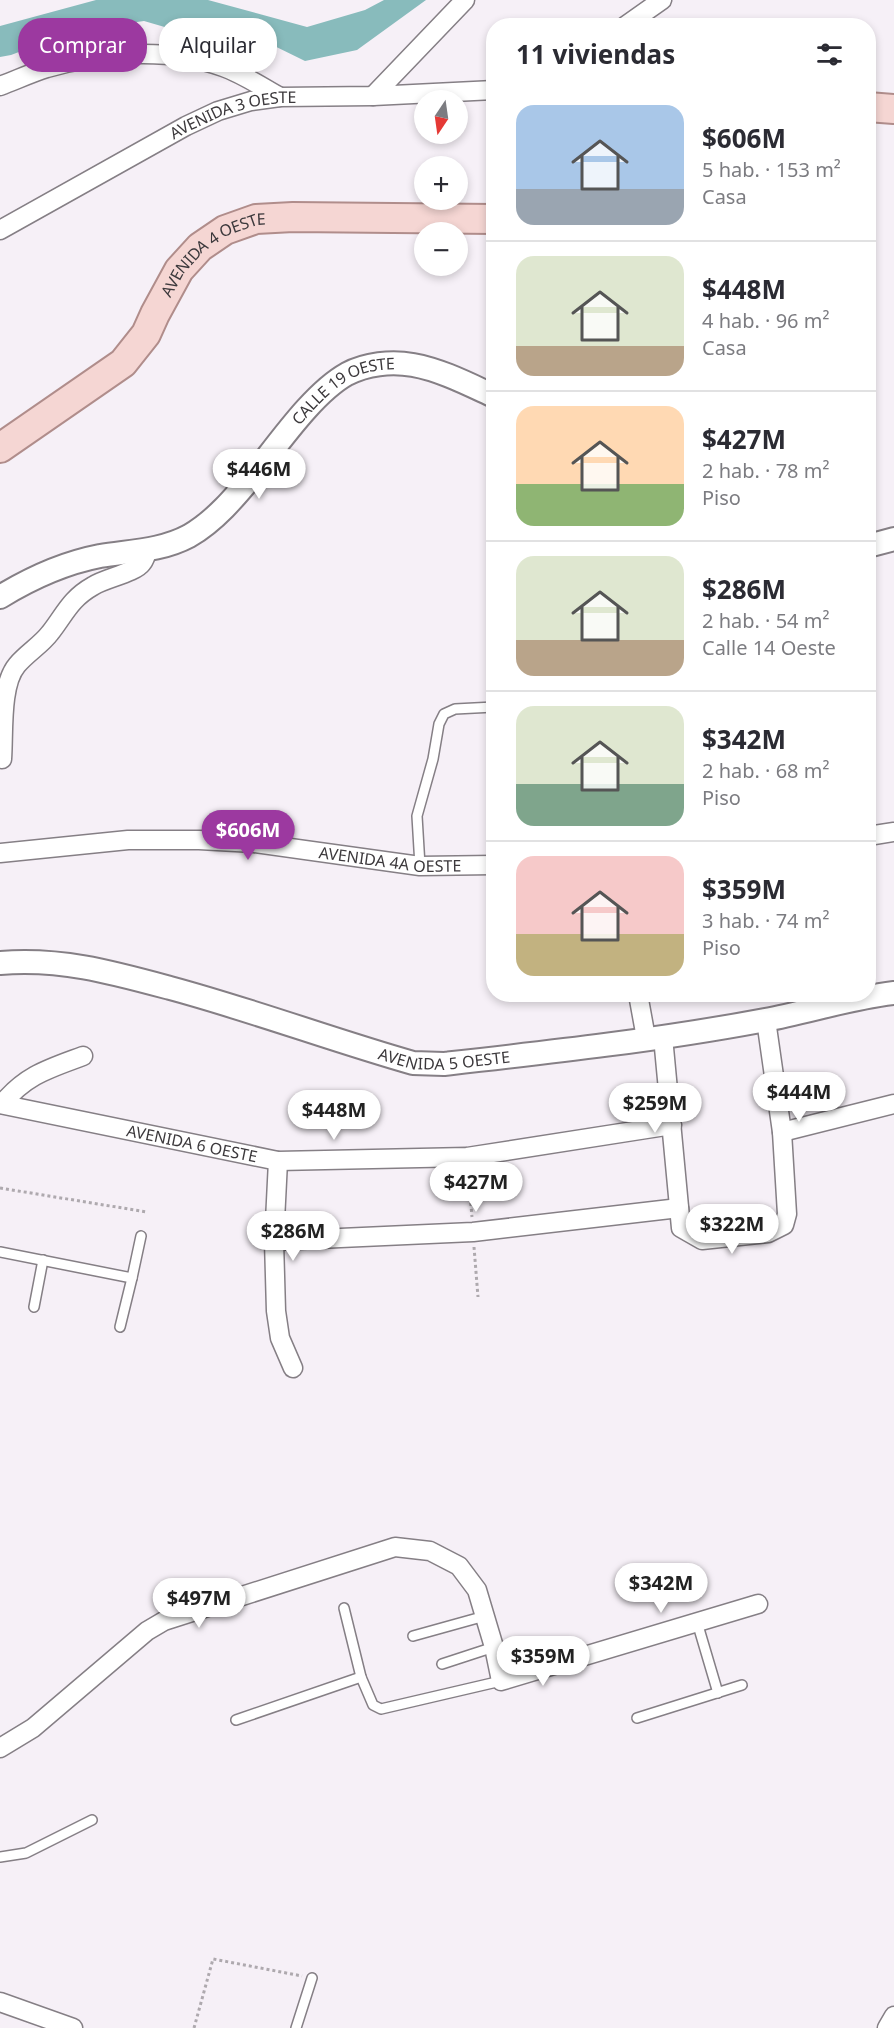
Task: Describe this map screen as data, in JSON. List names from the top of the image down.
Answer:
{
  "streets": {
    "main road": ["AVENIDA 4 OESTE"],
    "street": [
      "AVENIDA 3 OESTE",
      "CALLE 19 OESTE",
      "AVENIDA 4A OESTE",
      "AVENIDA 5 OESTE",
      "AVENIDA 6 OESTE"
    ]
  },
  "north": "bottom",
  "page": {
    "chip": ["Comprar", "Alquilar"],
    "heading": "11 viviendas",
    "map_buttons": ["+", "−"],
    "list": [
      {
        "name": "$606M",
        "note": "5 hab. · 153 m² · Casa"
      },
      {
        "name": "$448M",
        "note": "4 hab. · 96 m² · Casa"
      },
      {
        "name": "$427M",
        "note": "2 hab. · 78 m² · Piso"
      },
      {
        "name": "$286M",
        "note": "2 hab. · 54 m² · Calle 14 Oeste"
      },
      {
        "name": "$342M",
        "note": "2 hab. · 68 m² · Piso"
      },
      {
        "name": "$359M",
        "note": "3 hab. · 74 m² · Piso"
      }
    ],
    "price": [
      "$446M",
      "$606M",
      "$444M",
      "$259M",
      "$448M",
      "$427M",
      "$322M",
      "$286M",
      "$342M",
      "$497M",
      "$359M"
    ]
  }
}
